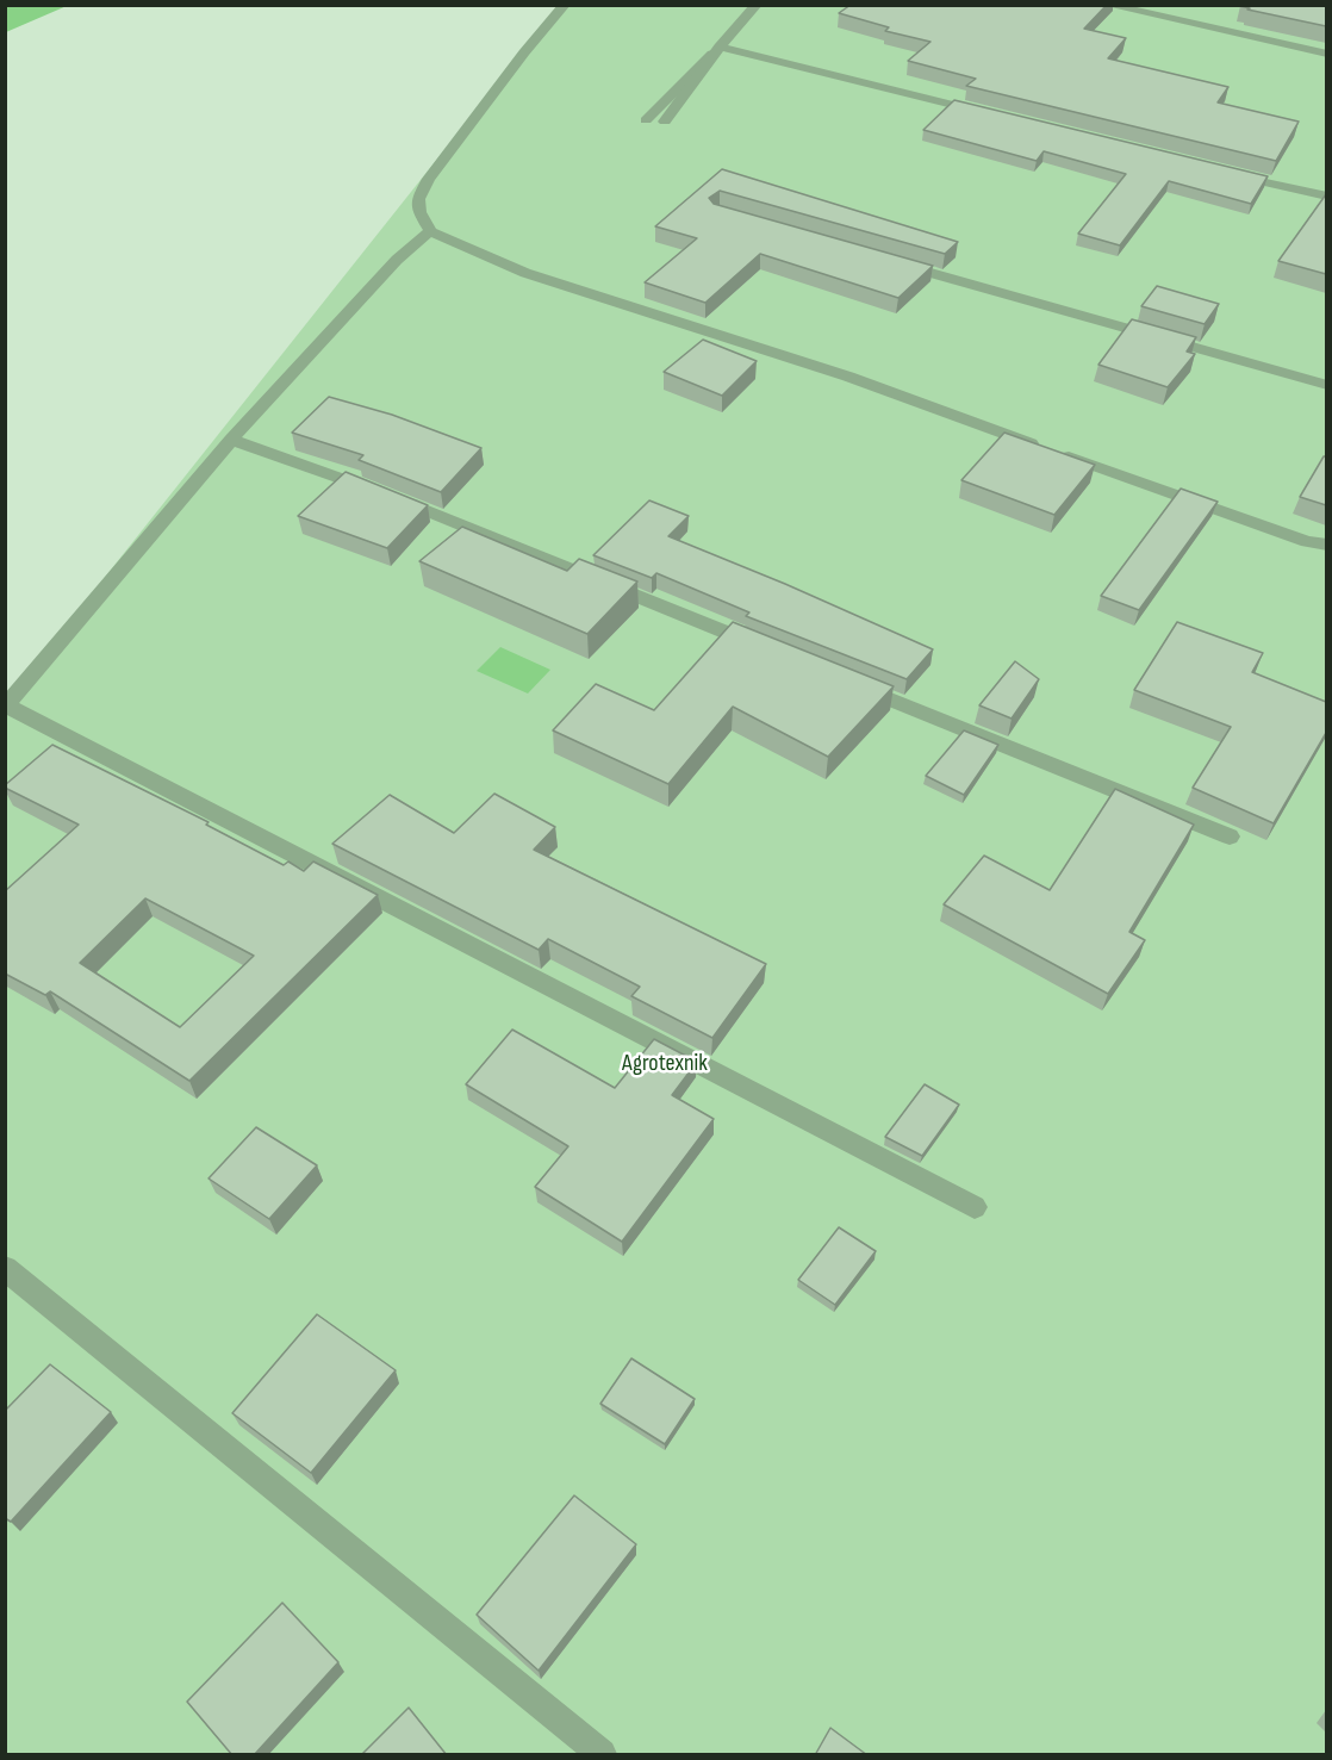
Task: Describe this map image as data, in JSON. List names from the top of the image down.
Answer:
{
  "parks": ["Agrotexnik"]
}
